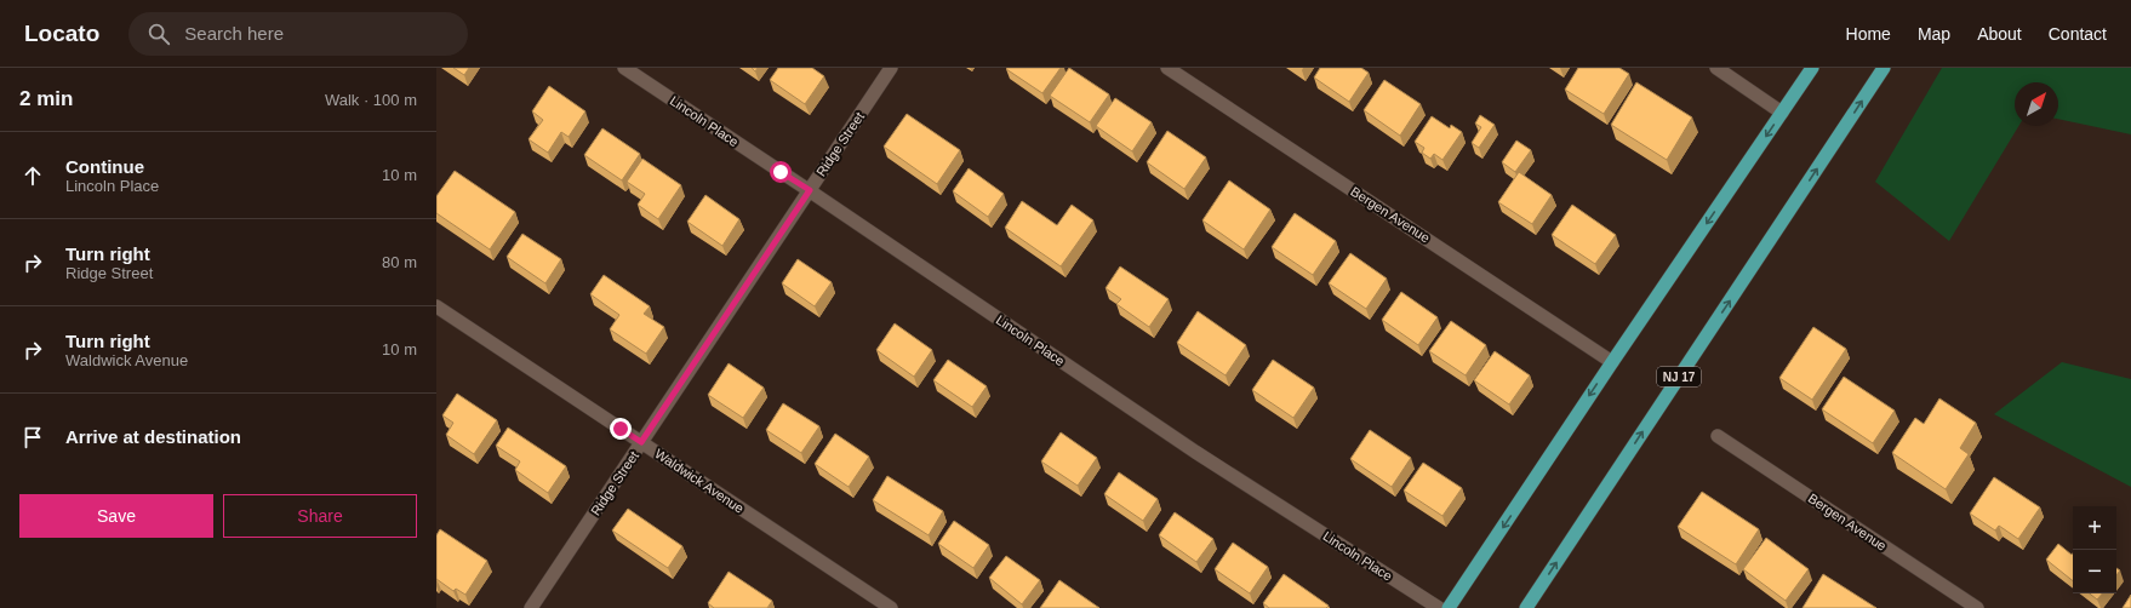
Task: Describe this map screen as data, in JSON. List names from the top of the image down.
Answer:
{
  "streets": {
    "highway": ["NJ 17"],
    "street": [
      "Lincoln Place",
      "Ridge Street",
      "Bergen Avenue",
      "Waldwick Avenue"
    ]
  },
  "crossings": [
    ["Lincoln Place", "Ridge Street"],
    ["Ridge Street", "Waldwick Avenue"]
  ],
  "north": "top right",
  "page": {
    "header": "Locato",
    "search": "Search here",
    "nav": [
      "Home",
      "Map",
      "About",
      "Contact"
    ],
    "heading": ["2 min", "Walk · 100 m"],
    "list": [
      ["Continue", "Lincoln Place", "10 m"],
      ["Turn right", "Ridge Street", "80 m"],
      ["Turn right", "Waldwick Avenue", "10 m"],
      "Arrive at destination"
    ],
    "buttons": ["Save", "Share"],
    "map_buttons": ["+", "−"]
  }
}
